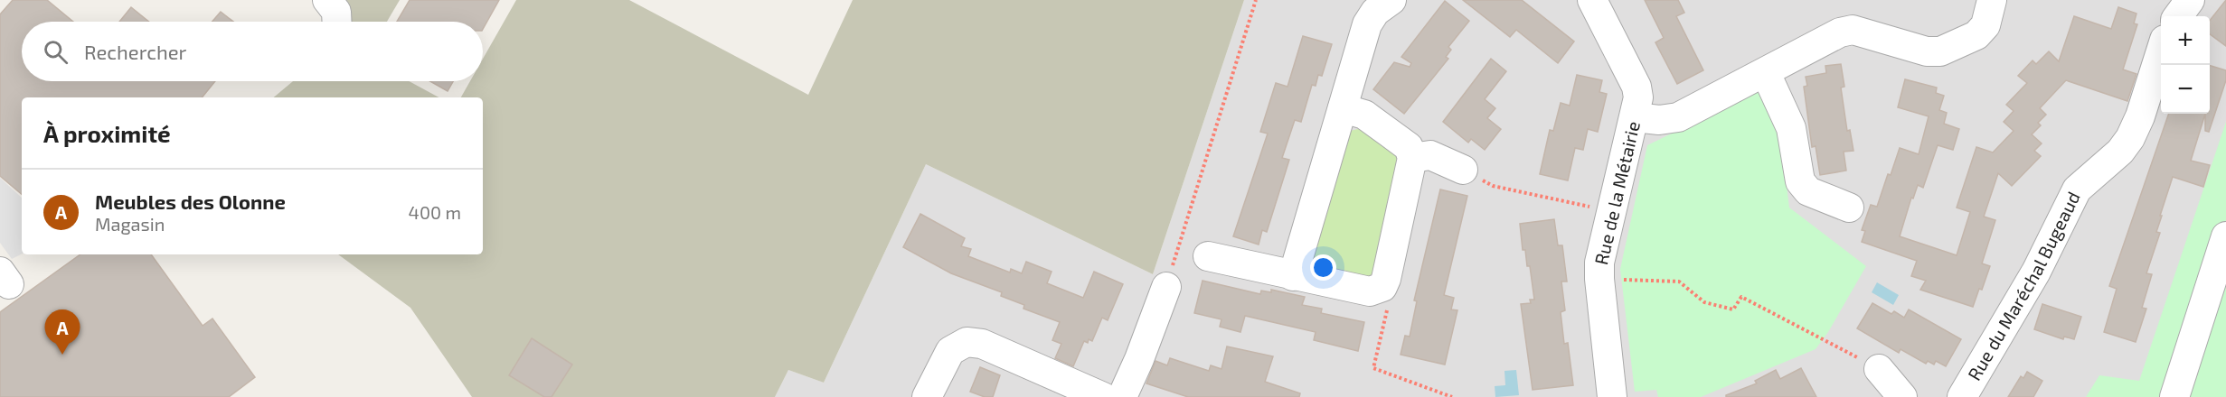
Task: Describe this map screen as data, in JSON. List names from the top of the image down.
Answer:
{
  "streets": {
    "street": ["Rue de la Métairie", "Rue du Maréchal Bugeaud"]
  },
  "page": {
    "map_buttons": ["+", "−"],
    "search": "Rechercher",
    "heading": "À proximité",
    "list": [
      {
        "mark": "A",
        "name": "Meubles des Olonne",
        "note": "Magasin",
        "value": "400 m"
      }
    ],
    "pins": "A"
  }
}
